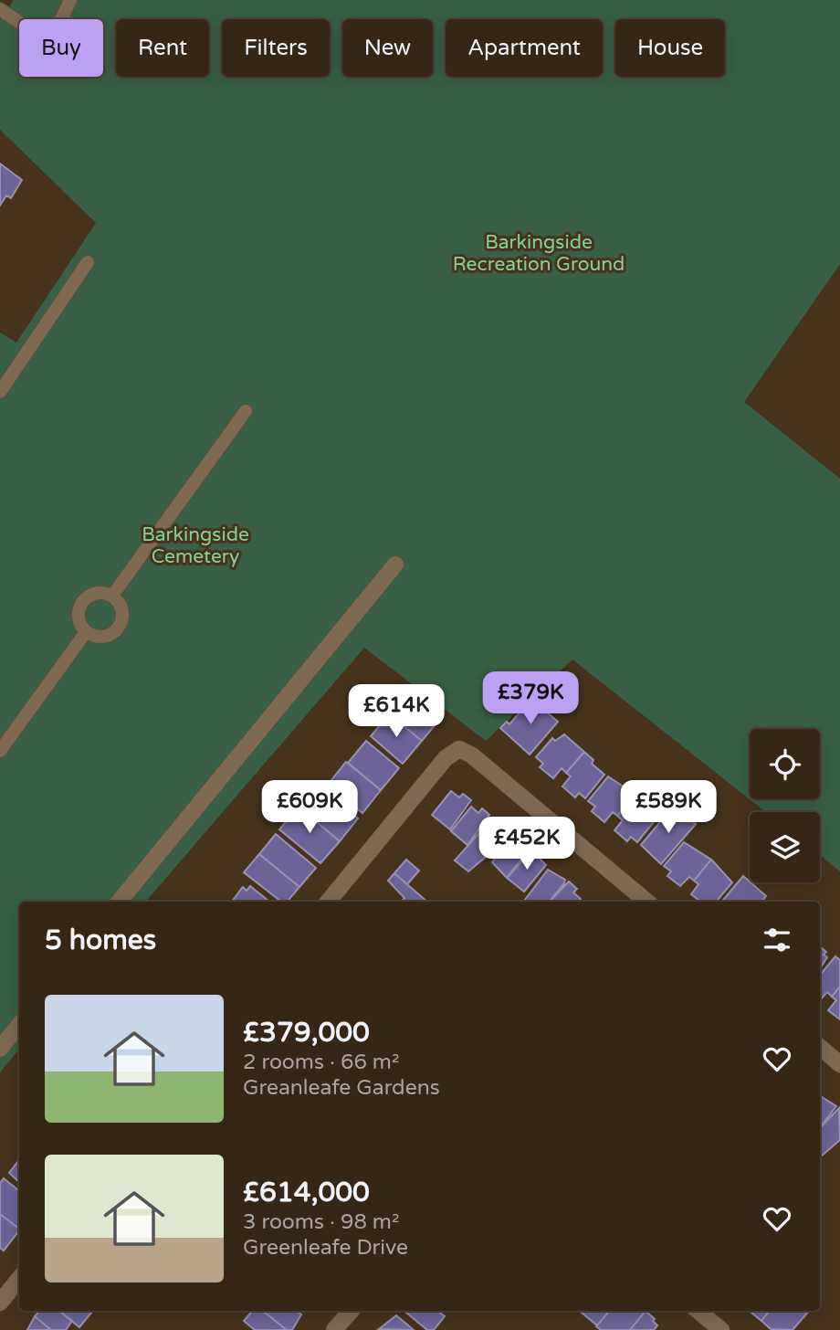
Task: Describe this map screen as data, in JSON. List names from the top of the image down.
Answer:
{
  "parks": ["Barkingside Recreation Ground", "Barkingside Cemetery"],
  "page": {
    "chip": [
      "Buy",
      "Rent",
      "Filters",
      "New",
      "Apartment",
      "House"
    ],
    "price": [
      "£379K",
      "£614K",
      "£609K",
      "£589K",
      "£452K"
    ],
    "heading": "5 homes",
    "list": [
      {
        "name": "£379,000",
        "note": "2 rooms · 66 m² · Greanleafe Gardens"
      },
      {
        "name": "£614,000",
        "note": "3 rooms · 98 m² · Greenleafe Drive"
      }
    ]
  }
}
